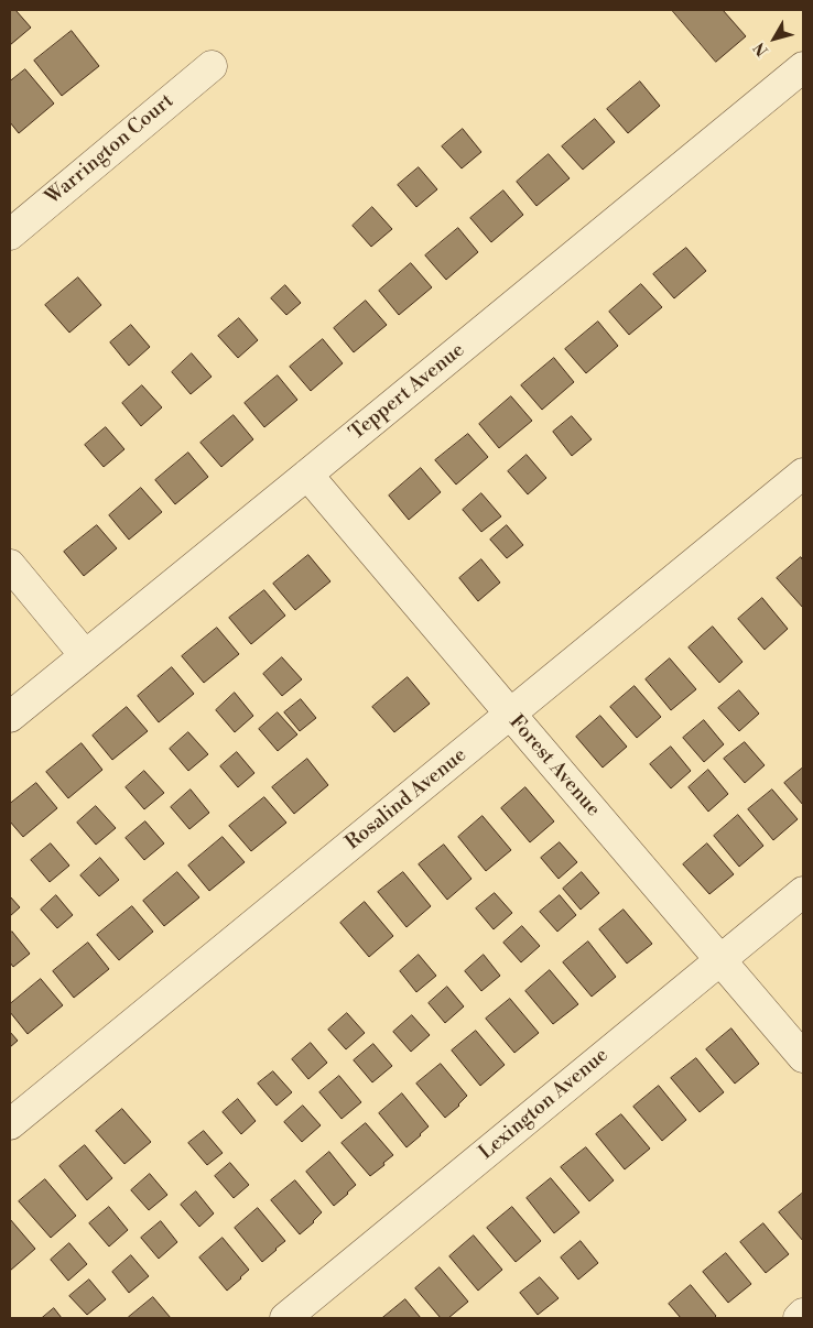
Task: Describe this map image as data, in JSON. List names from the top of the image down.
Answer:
{
  "streets": {
    "street": [
      "Warrington Court",
      "Teppert Avenue",
      "Forest Avenue",
      "Rosalind Avenue",
      "Lexington Avenue"
    ]
  },
  "crossings": [
    ["Teppert Avenue", "Forest Avenue"],
    ["Forest Avenue", "Rosalind Avenue"],
    ["Forest Avenue", "Lexington Avenue"]
  ],
  "north": "bottom left"
}
